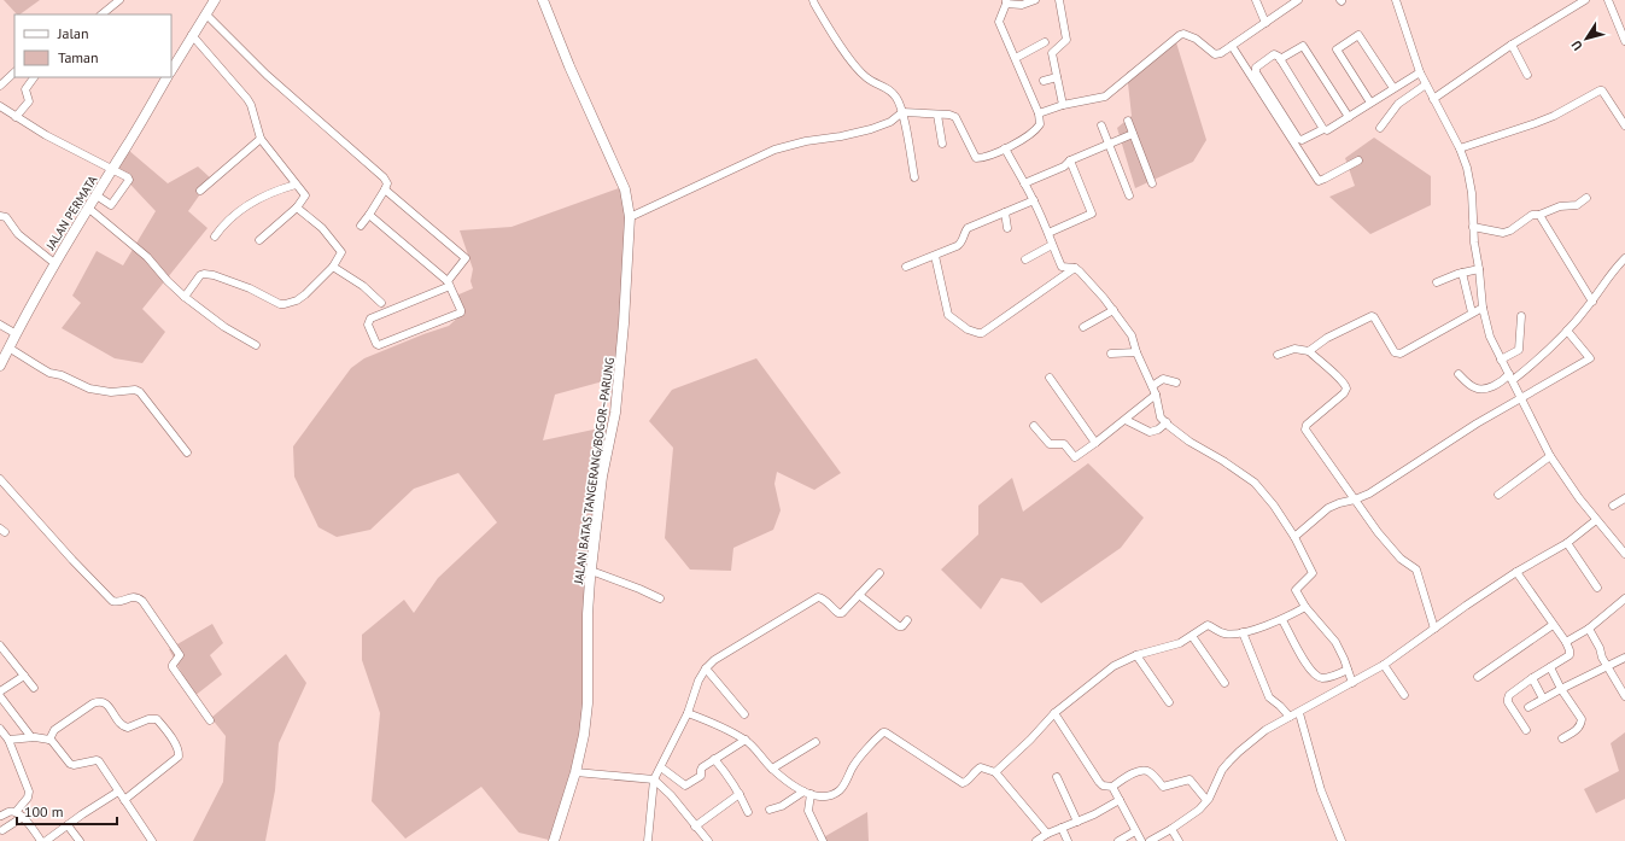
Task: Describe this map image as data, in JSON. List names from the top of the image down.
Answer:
{
  "streets": {
    "main road": ["JALAN PERMATA", "JALAN BATAS TANGERANG/BOGOR–PARUNG"]
  },
  "legend": ["Jalan", "Taman"],
  "scale_bar": "100 m",
  "north": "bottom left"
}
